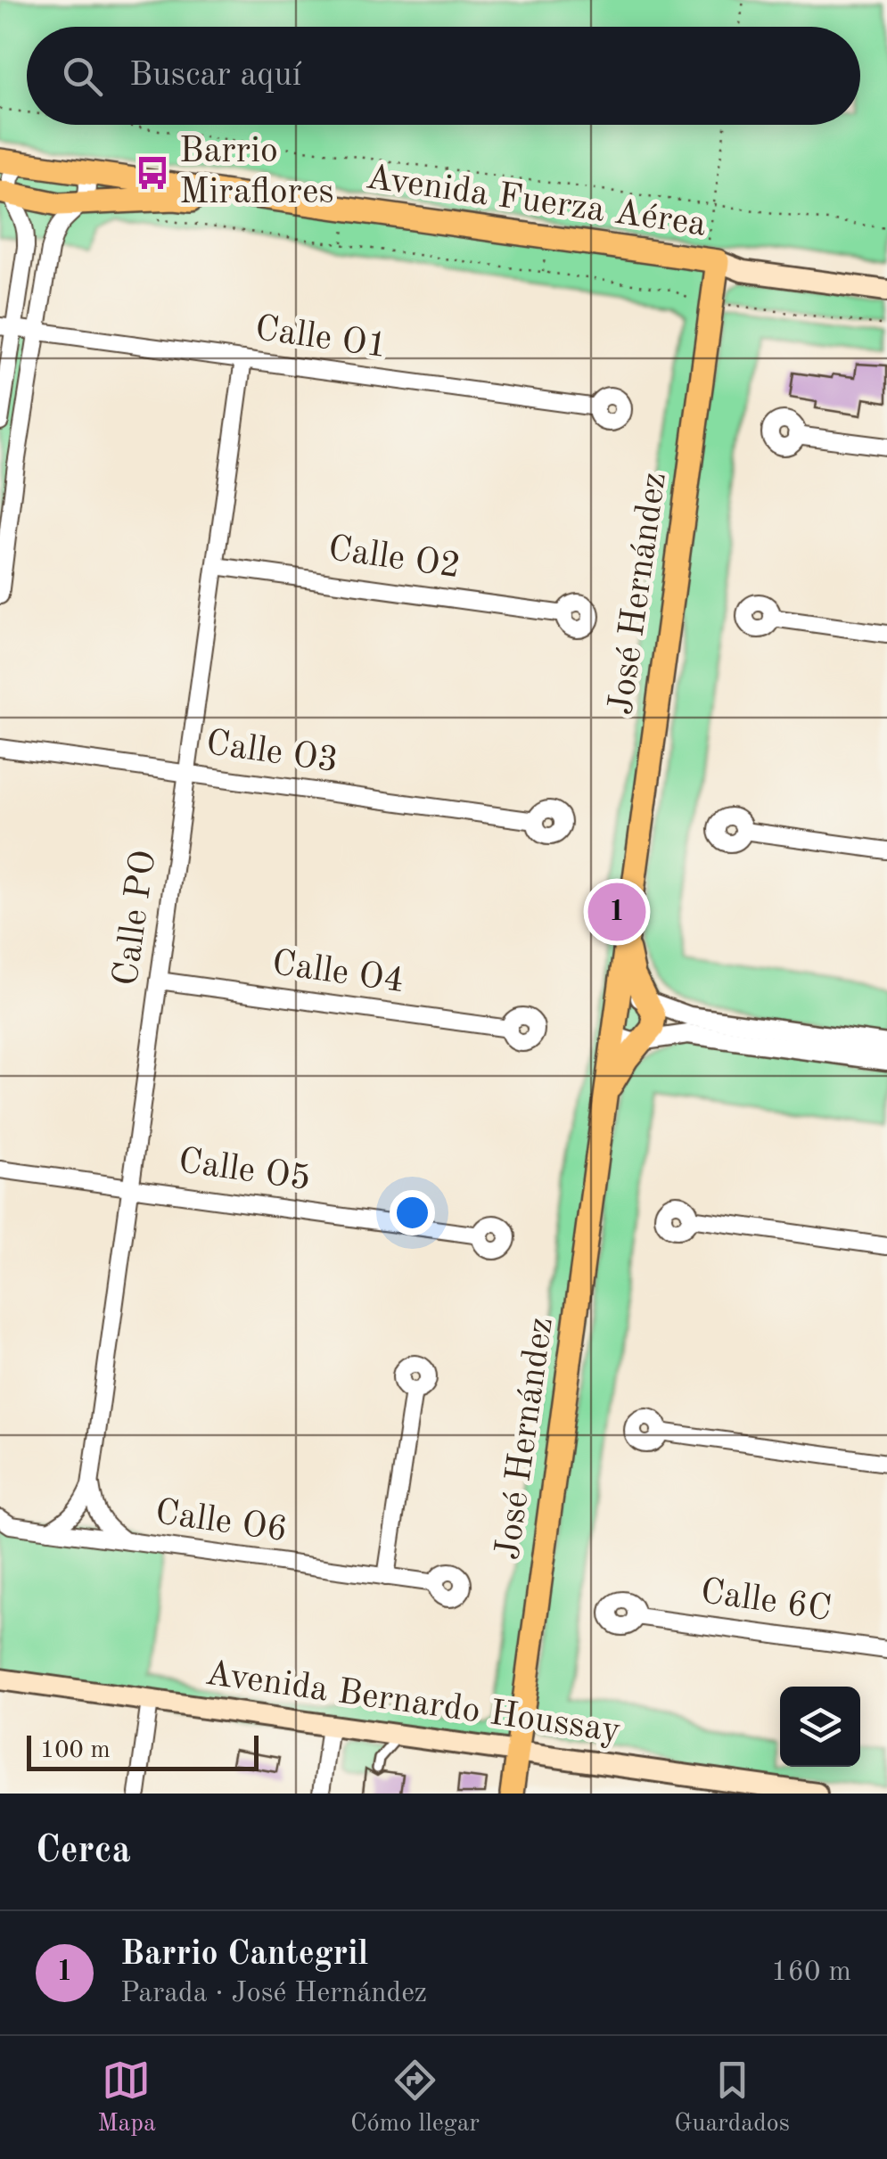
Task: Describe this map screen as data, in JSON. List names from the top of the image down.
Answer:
{
  "streets": {
    "main road": ["Avenida Fuerza Aérea", "José Hernández", "Avenida Bernardo Houssay"],
    "street": [
      "Calle O1",
      "Calle O2",
      "Calle O3",
      "Calle PO",
      "Calle O4",
      "Calle O5",
      "Calle O6",
      "Calle 6C"
    ]
  },
  "crossings": [
    ["Avenida Fuerza Aérea", "José Hernández"],
    ["Calle O1", "Calle PO"],
    ["Calle O2", "Calle PO"],
    ["José Hernández", "Avenida Bernardo Houssay"],
    ["Calle O3", "Calle PO"],
    ["Calle PO", "Calle O4"],
    ["Calle PO", "Calle O5"],
    ["Calle PO", "Calle O6"]
  ],
  "places": {
    "bus stop": ["Barrio Miraflores"]
  },
  "scale_bar": "100 m",
  "page": {
    "search": "Buscar aquí",
    "pins": "1",
    "scale": "100 m",
    "heading": "Cerca",
    "list": [
      {
        "mark": "1",
        "name": "Barrio Cantegril",
        "note": "Parada · José Hernández",
        "value": "160 m"
      }
    ],
    "nav": ["Mapa", "Cómo llegar", "Guardados"]
  }
}
